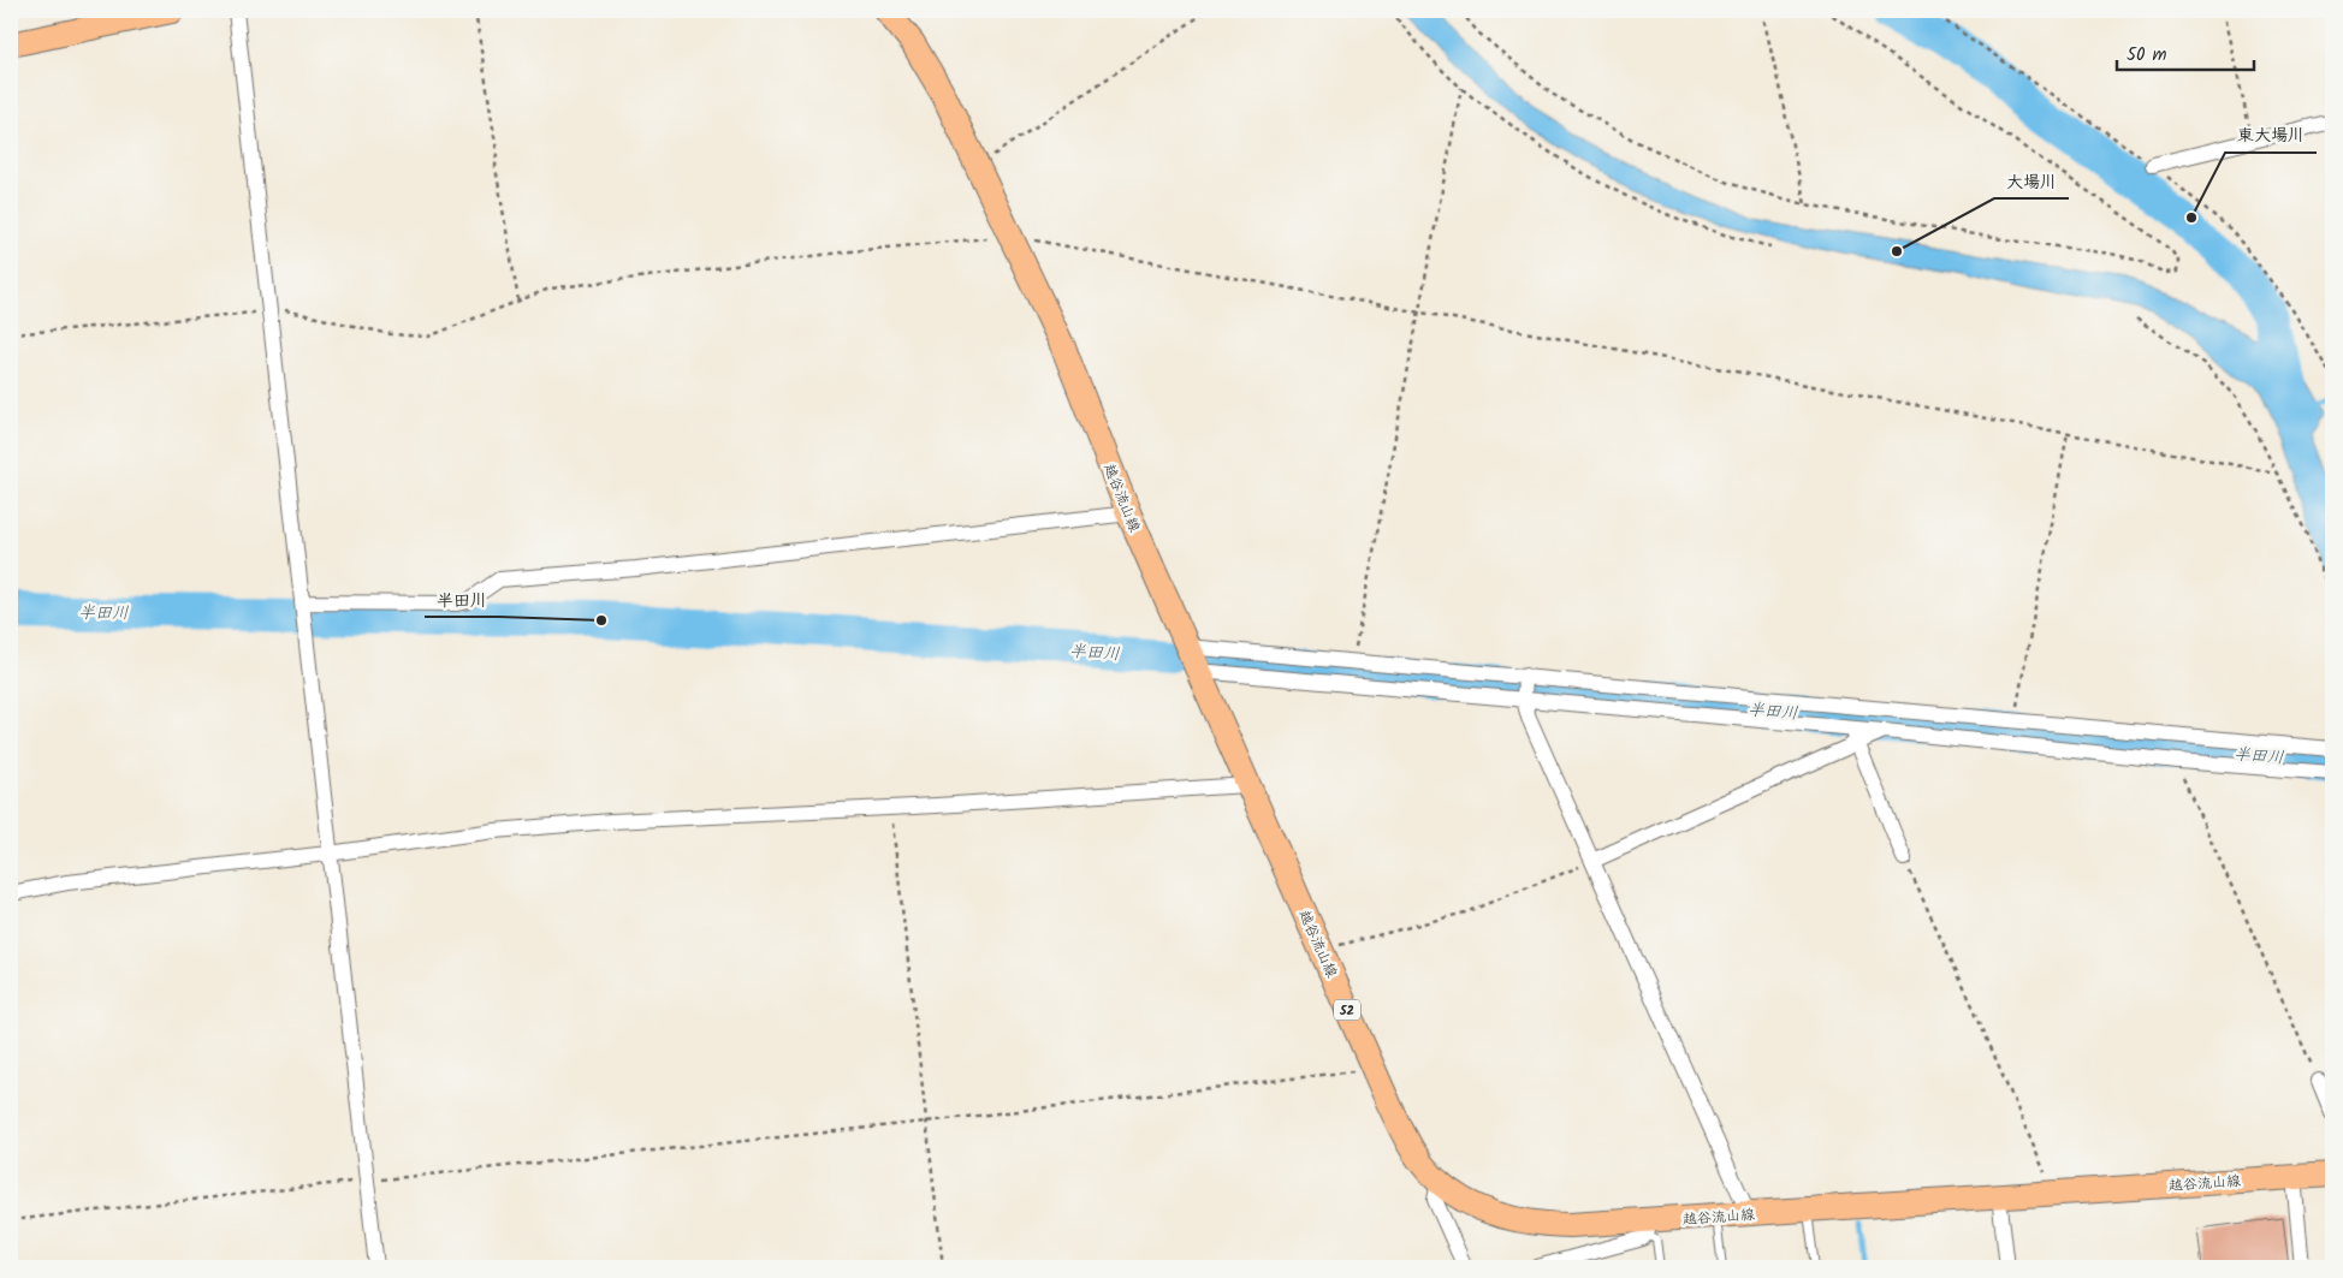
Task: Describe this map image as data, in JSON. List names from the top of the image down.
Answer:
{
  "streets": {
    "main road": ["越谷流山線", "52"]
  },
  "water": ["半田川"],
  "places": ["東大場川", "大場川", "半田川"],
  "scale_bar": "50 m"
}
